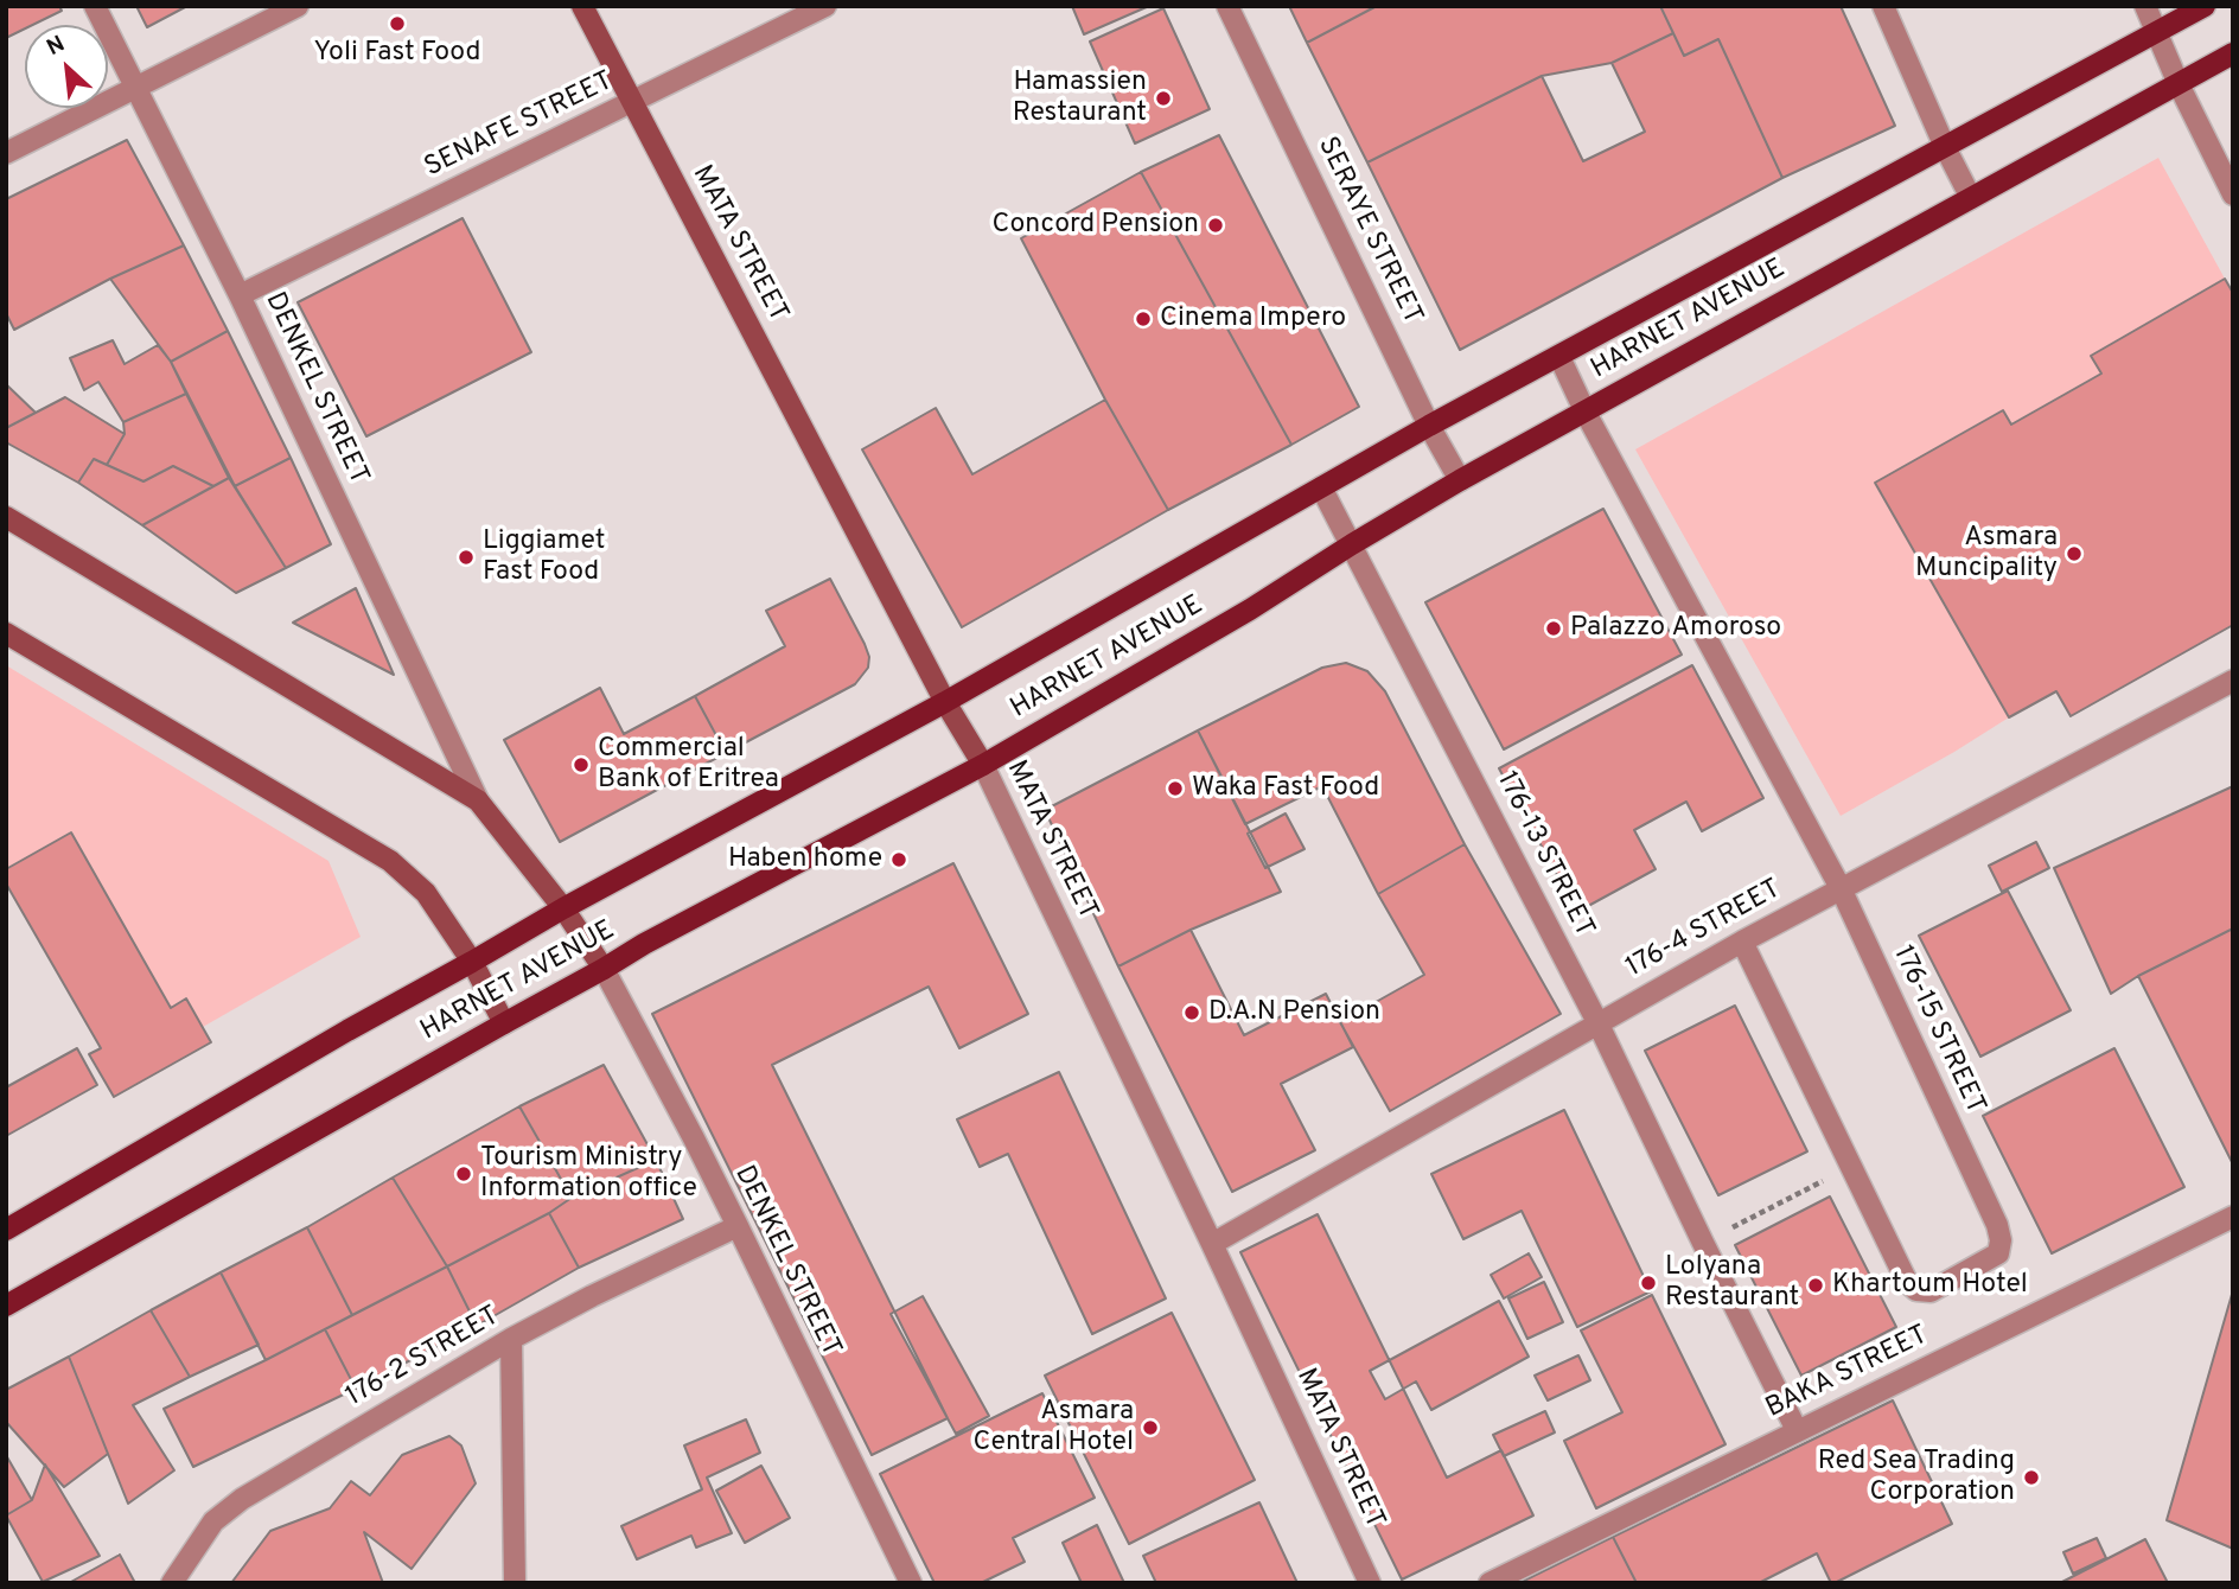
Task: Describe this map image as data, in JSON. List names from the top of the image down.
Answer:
{
  "streets": {
    "main road": ["MATA STREET", "HARNET AVENUE"],
    "street": [
      "SENAFE STREET",
      "SERAYE STREET",
      "DENKEL STREET",
      "176-13 STREET",
      "176-4 STREET",
      "176-15 STREET",
      "176-2 STREET",
      "BAKA STREET"
    ]
  },
  "crossings": [
    ["SENAFE STREET", "MATA STREET"],
    ["SENAFE STREET", "DENKEL STREET"],
    ["SERAYE STREET", "HARNET AVENUE"],
    ["MATA STREET", "HARNET AVENUE"],
    ["MATA STREET", "176-4 STREET"],
    ["HARNET AVENUE", "DENKEL STREET"],
    ["HARNET AVENUE", "176-13 STREET"],
    ["HARNET AVENUE", "176-15 STREET"],
    ["DENKEL STREET", "176-2 STREET"],
    ["176-13 STREET", "176-4 STREET"],
    ["176-13 STREET", "BAKA STREET"],
    ["176-4 STREET", "176-15 STREET"]
  ],
  "places": [
    "Yoli Fast Food",
    "Hamassien Restaurant",
    "Concord Pension",
    "Cinema Impero",
    "Asmara Muncipality",
    "Liggiamet Fast Food",
    "Palazzo Amoroso",
    "Commercial Bank of Eritrea",
    "Waka Fast Food",
    "Haben home",
    "D.A.N Pension",
    "Tourism Ministry Information office",
    "Lolyana Restaurant",
    "Khartoum Hotel",
    "Asmara Central Hotel",
    "Red Sea Trading Corporation"
  ],
  "north": "top left"
}
